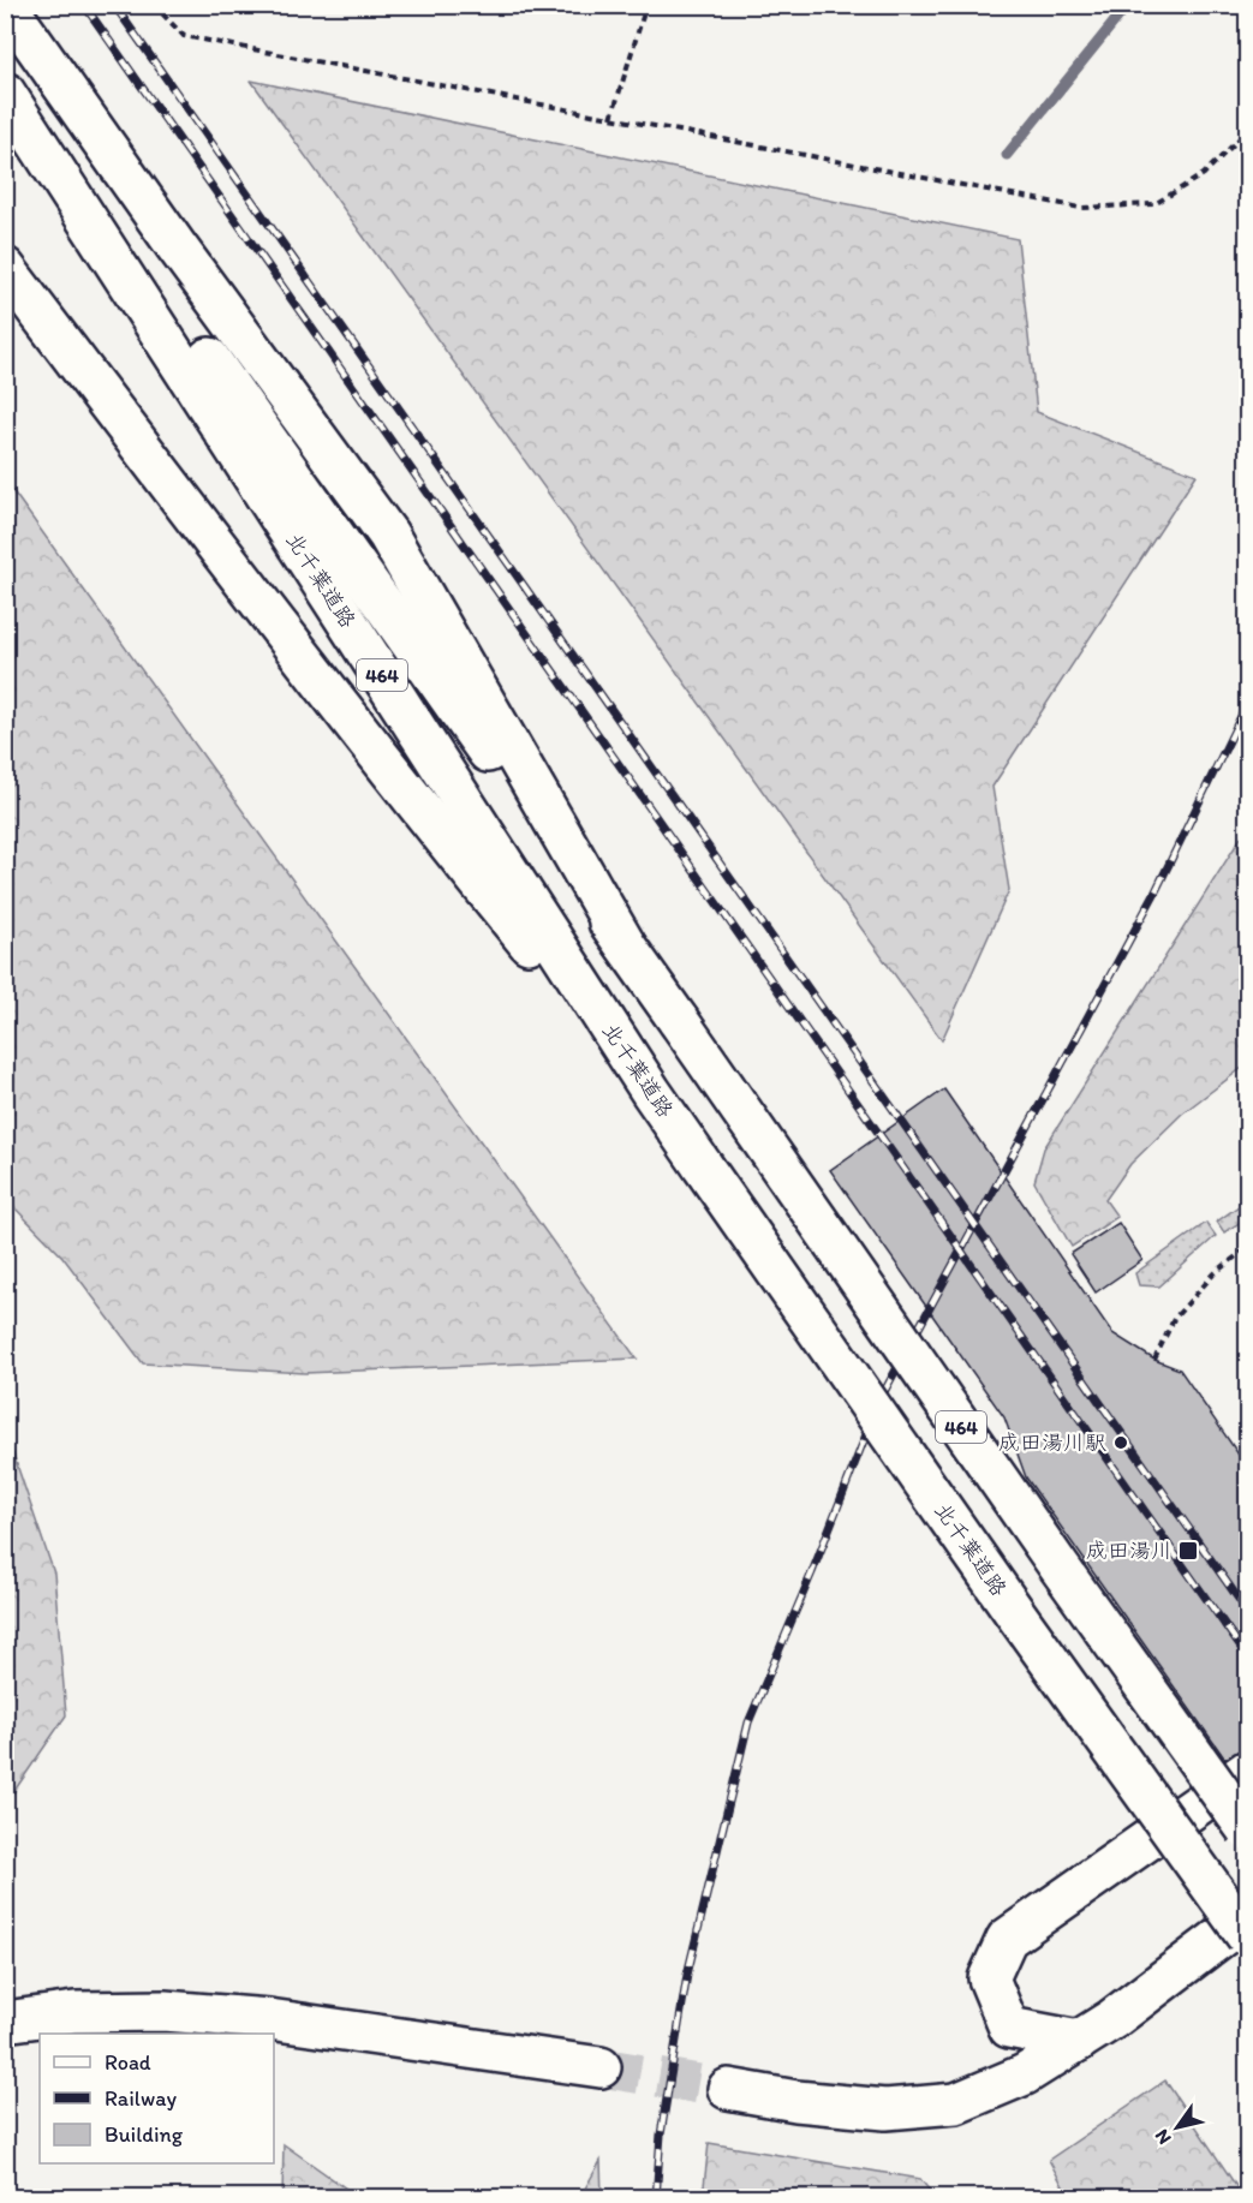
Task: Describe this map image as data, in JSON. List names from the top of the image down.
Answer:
{
  "streets": {
    "main road": ["北千葉道路", "464"]
  },
  "places": {
    "other": ["成田湯川駅"],
    "transit": ["成田湯川"]
  },
  "legend": ["Road", "Railway", "Building"],
  "north": "bottom left"
}
